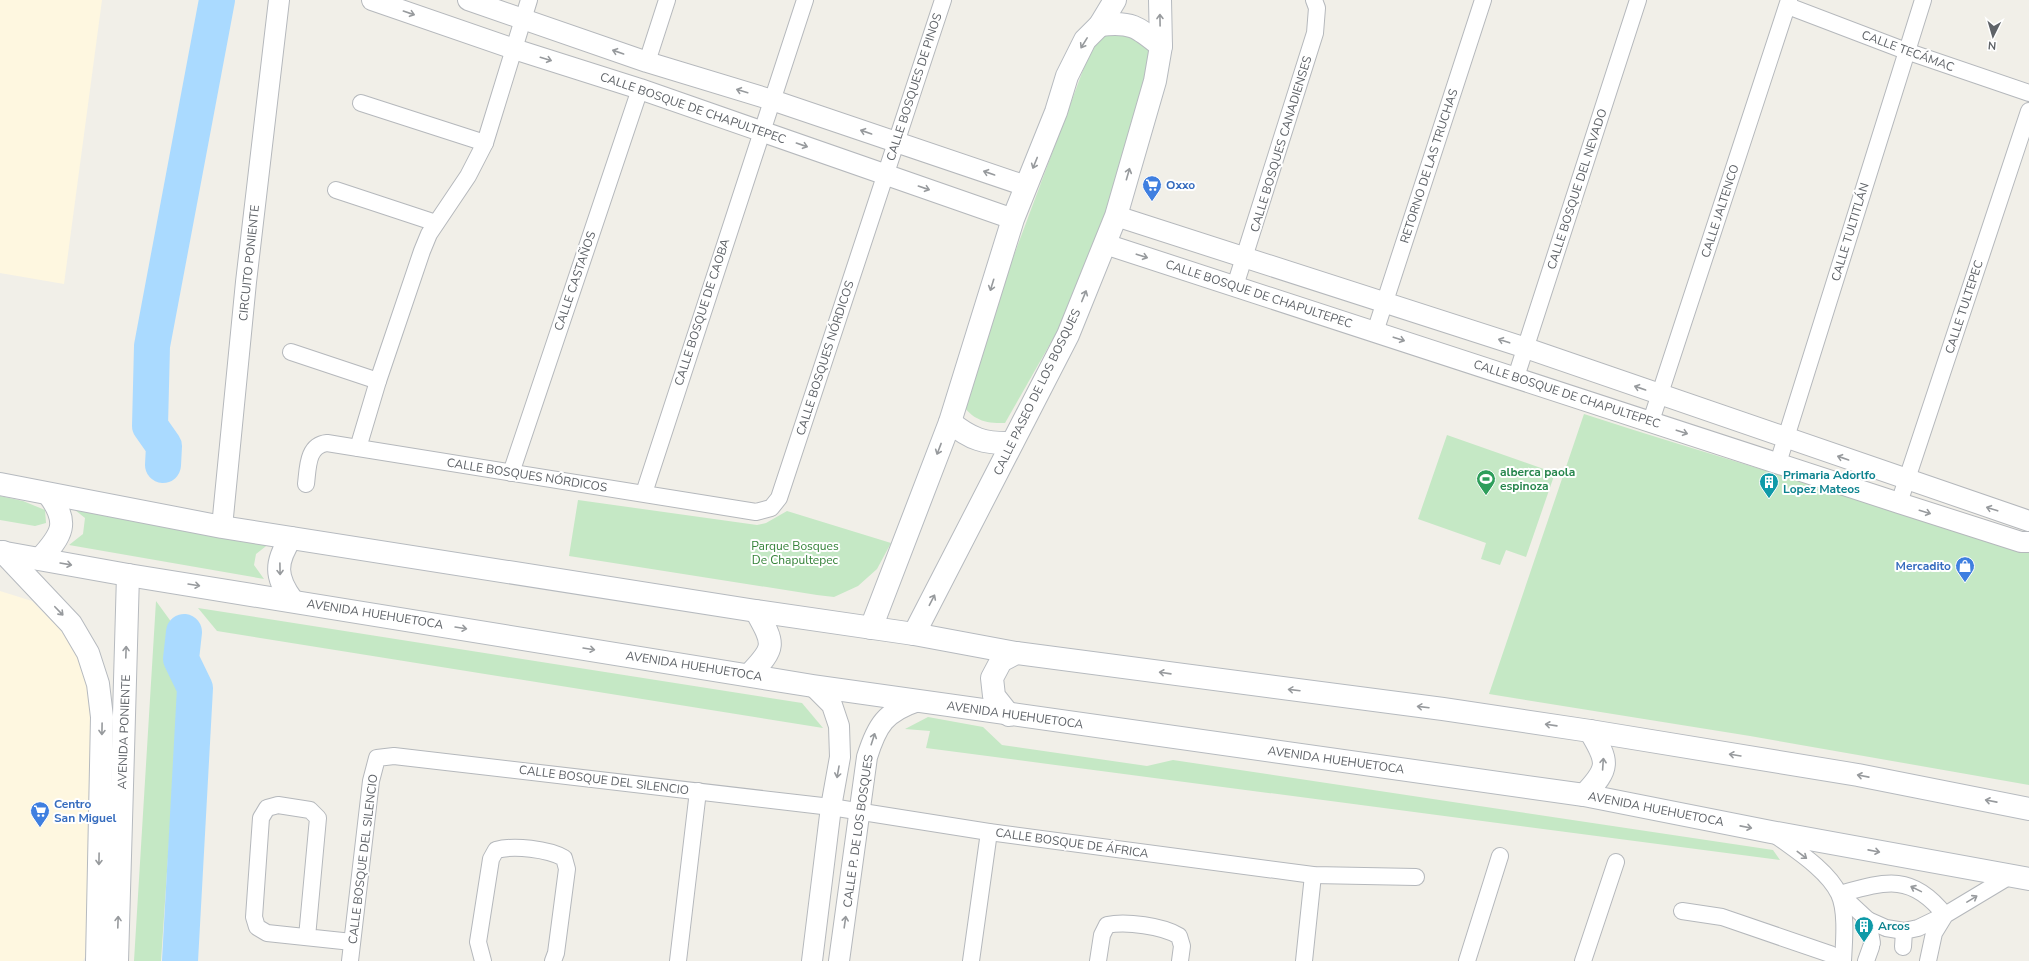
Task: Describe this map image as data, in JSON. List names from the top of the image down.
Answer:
{
  "streets": {
    "main road": ["CALLE PASEO DE LOS BOSQUES", "AVENIDA HUEHUETOCA", "AVENIDA PONIENTE"],
    "street": [
      "CALLE TECÁMAC",
      "CALLE BOSQUES DE PINOS",
      "CALLE BOSQUE DE CHAPULTEPEC",
      "CALLE BOSQUES CANADIENSES",
      "RETORNO DE LAS TRUCHAS",
      "CALLE BOSQUE DEL NEVADO",
      "CALLE JALTENCO",
      "CALLE TULTITLÁN",
      "CIRCUITO PONIENTE",
      "CALLE CASTAÑOS",
      "CALLE TULTEPEC",
      "CALLE BOSQUE DE CAOBA",
      "CALLE BOSQUES NÓRDICOS",
      "CALLE BOSQUE DEL SILENCIO",
      "CALLE P. DE LOS BOSQUES",
      "CALLE BOSQUE DE ÁFRICA"
    ]
  },
  "crossings": [
    ["CALLE TECÁMAC", "CALLE JALTENCO"],
    ["CALLE TECÁMAC", "CALLE TULTITLÁN"],
    ["CALLE BOSQUES DE PINOS", "CALLE BOSQUE DE CHAPULTEPEC"],
    ["CALLE BOSQUES DE PINOS", "CALLE BOSQUES NÓRDICOS"],
    ["CALLE BOSQUE DE CHAPULTEPEC", "CALLE BOSQUES CANADIENSES"],
    ["CALLE BOSQUE DE CHAPULTEPEC", "RETORNO DE LAS TRUCHAS"],
    ["CALLE BOSQUE DE CHAPULTEPEC", "CALLE BOSQUE DEL NEVADO"],
    ["CALLE BOSQUE DE CHAPULTEPEC", "CALLE JALTENCO"],
    ["CALLE BOSQUE DE CHAPULTEPEC", "CALLE TULTITLÁN"],
    ["CALLE BOSQUE DE CHAPULTEPEC", "CALLE CASTAÑOS"],
    ["CALLE BOSQUE DE CHAPULTEPEC", "CALLE TULTEPEC"],
    ["CALLE BOSQUE DE CHAPULTEPEC", "CALLE BOSQUE DE CAOBA"],
    ["CALLE BOSQUE DE CHAPULTEPEC", "CALLE BOSQUES NÓRDICOS"],
    ["CALLE BOSQUE DE CHAPULTEPEC", "CALLE PASEO DE LOS BOSQUES"],
    ["CALLE CASTAÑOS", "CALLE BOSQUES NÓRDICOS"],
    ["CALLE BOSQUE DE CAOBA", "CALLE BOSQUES NÓRDICOS"],
    ["AVENIDA HUEHUETOCA", "AVENIDA PONIENTE"],
    ["AVENIDA HUEHUETOCA", "CALLE P. DE LOS BOSQUES"],
    ["CALLE BOSQUE DEL SILENCIO", "CALLE BOSQUE DE ÁFRICA"],
    ["CALLE P. DE LOS BOSQUES", "CALLE BOSQUE DE ÁFRICA"]
  ],
  "parks": ["Parque Bosques De Chapultepec"],
  "places": {
    "supermarket": ["Oxxo", "Centro San Miguel"],
    "sports": ["alberca paola espinoza"],
    "building": ["Primaria Adorlfo Lopez Mateos", "Arcos"],
    "shop": ["Mercadito"]
  },
  "north": "bottom"
}
